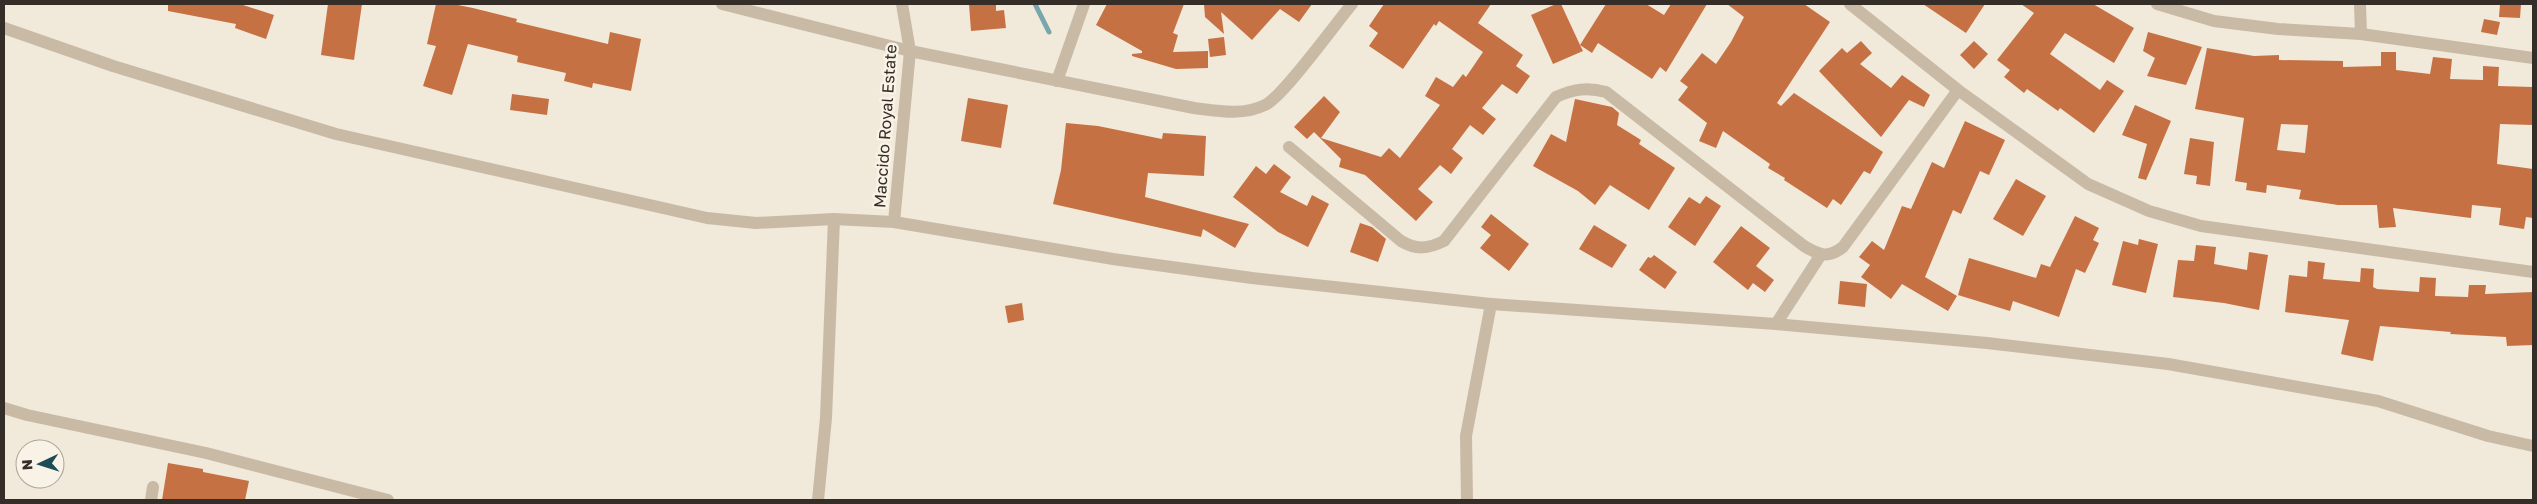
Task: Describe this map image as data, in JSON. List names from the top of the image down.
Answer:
{
  "streets": {
    "street": ["Maccido Royal Estate"]
  },
  "north": "left"
}
